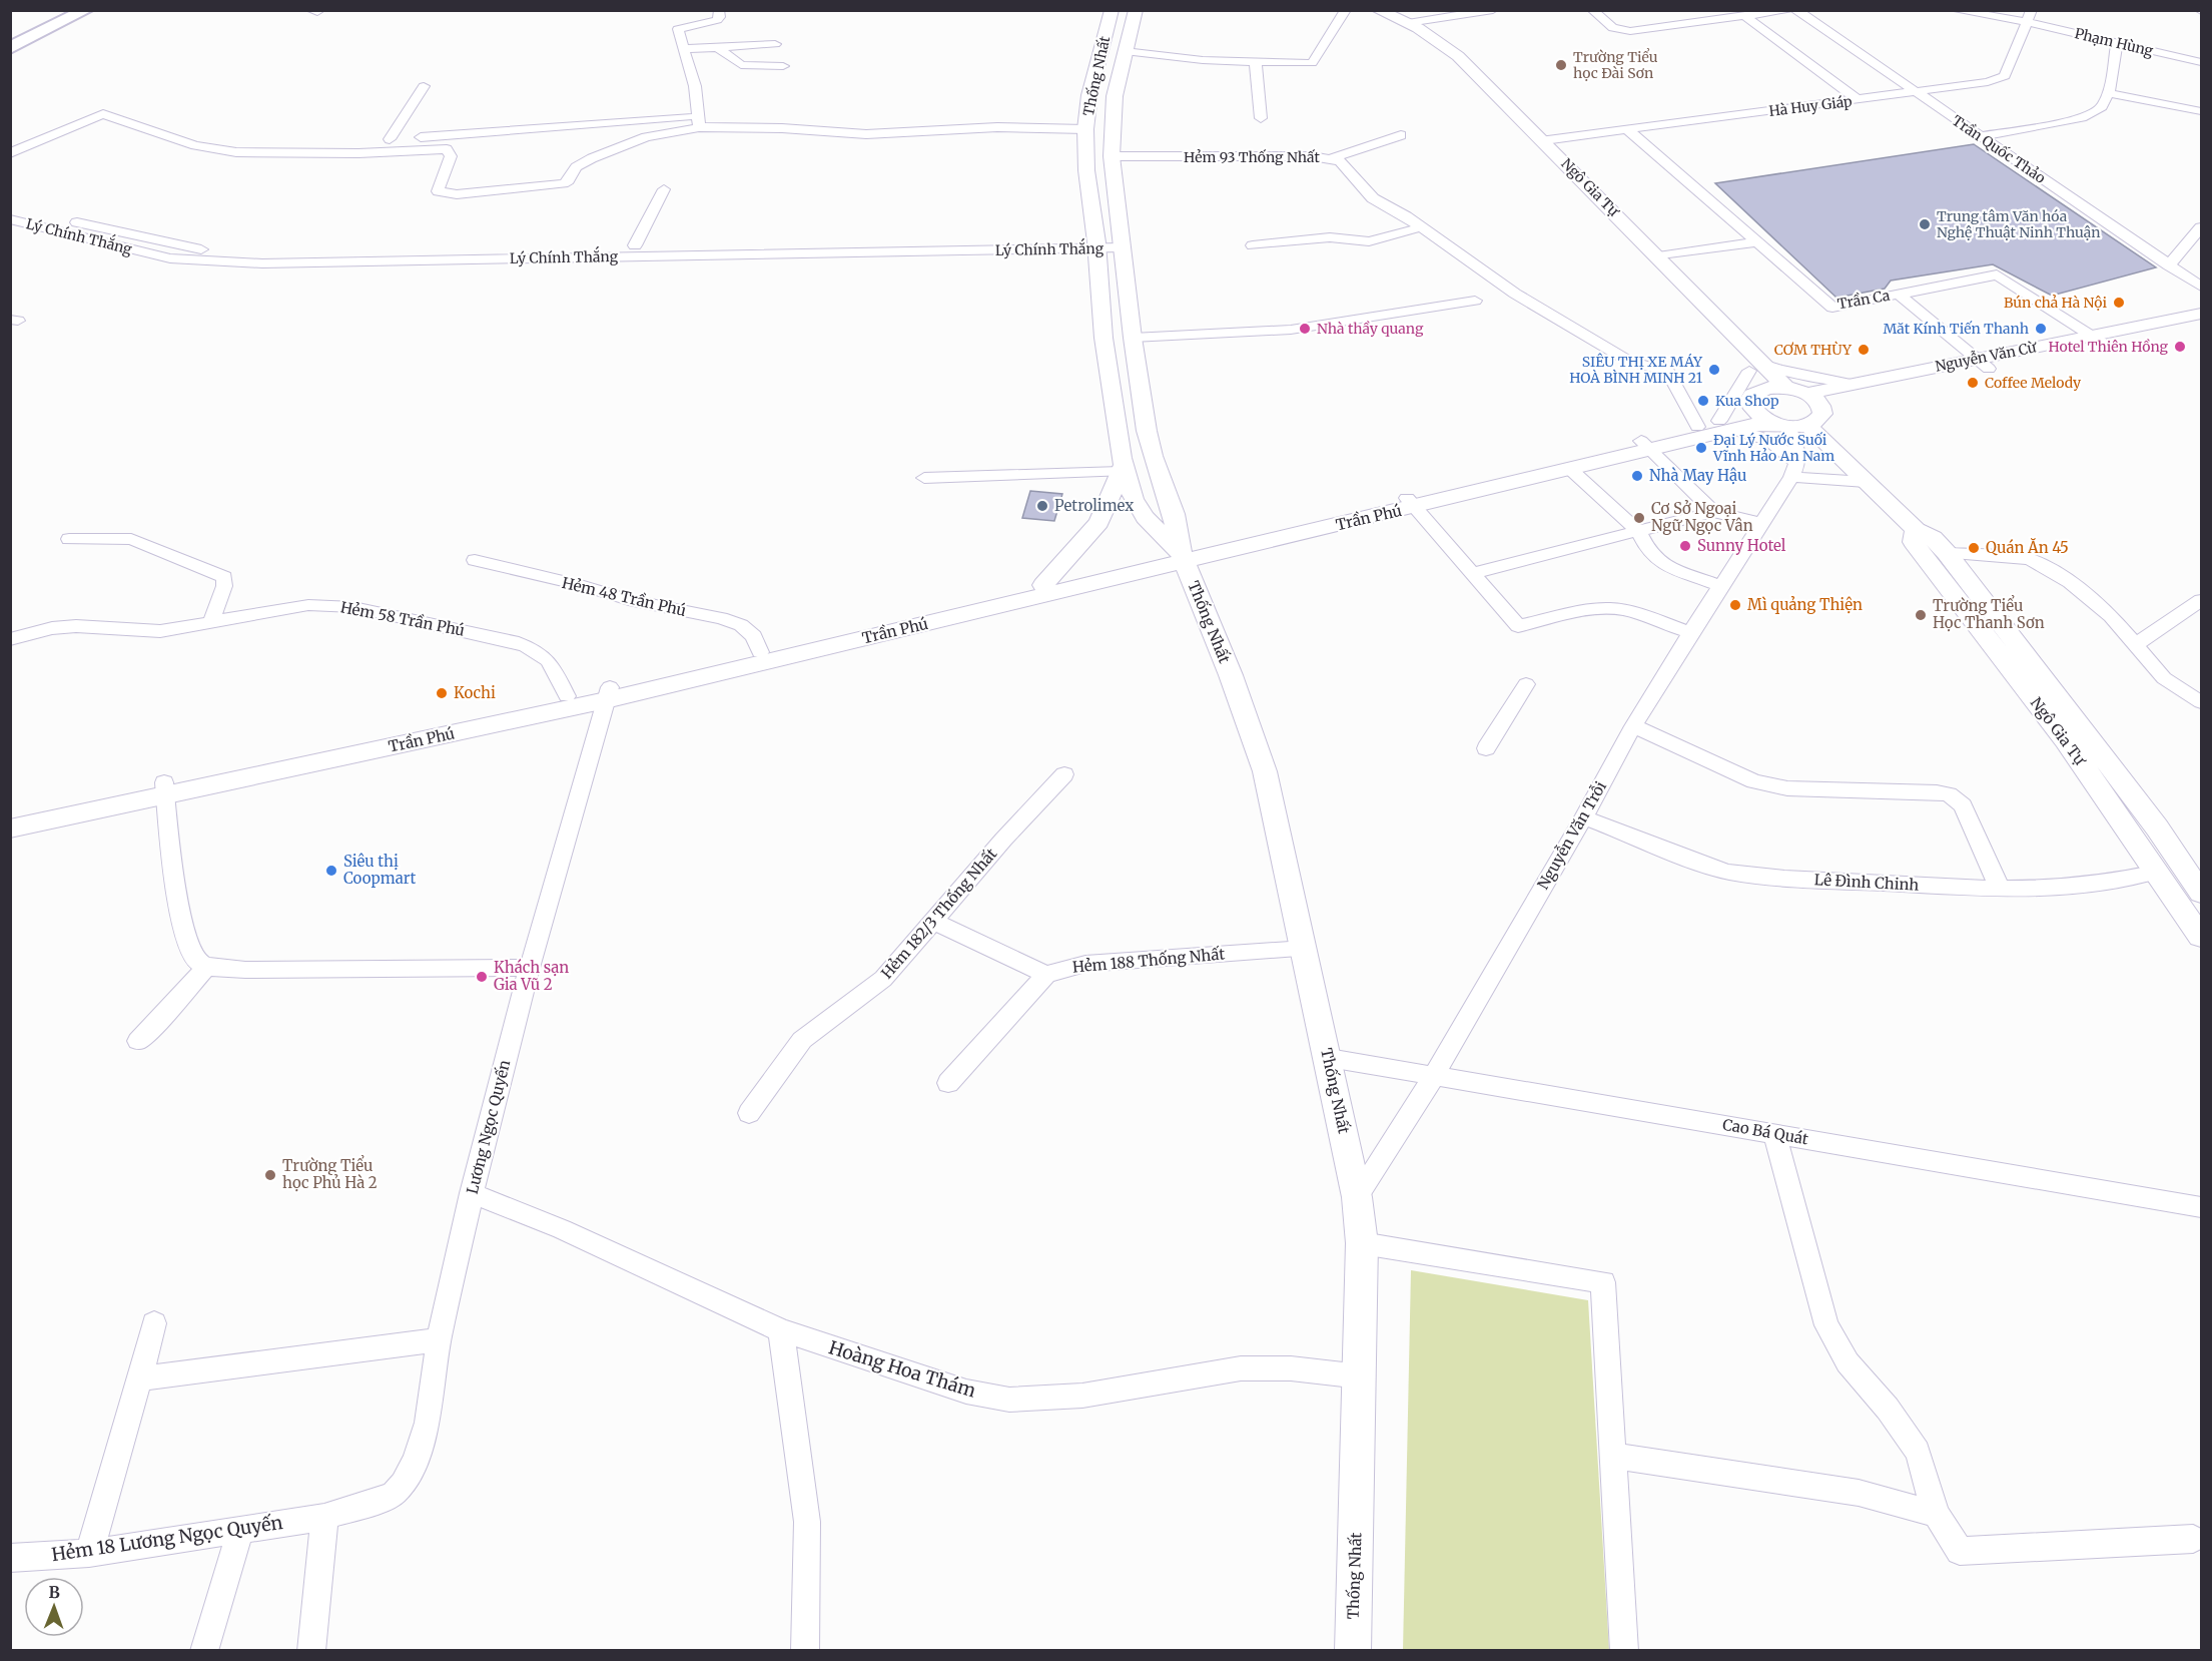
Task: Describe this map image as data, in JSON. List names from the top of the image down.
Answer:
{
  "streets": {
    "main road": [
      "Thống Nhất",
      "Ngô Gia Tự",
      "Nguyễn Văn Cừ",
      "Trần Phú"
    ],
    "street": [
      "Phạm Hùng",
      "Hà Huy Giáp",
      "Trần Quốc Thảo",
      "Hẻm 93 Thống Nhất",
      "Lý Chính Thắng",
      "Trần Ca",
      "Hẻm 48 Trần Phú",
      "Hẻm 58 Trần Phú",
      "Nguyễn Văn Trỗi",
      "Lê Đình Chinh",
      "Hẻm 182/3 Thống Nhất",
      "Hẻm 188 Thống Nhất",
      "Lương Ngọc Quyến",
      "Cao Bá Quát",
      "Hoàng Hoa Thám",
      "Hẻm 18 Lương Ngọc Quyến"
    ]
  },
  "crossings": [
    ["Phạm Hùng", "Hà Huy Giáp"],
    ["Thống Nhất", "Hẻm 93 Thống Nhất"],
    ["Thống Nhất", "Lý Chính Thắng"],
    ["Thống Nhất", "Trần Phú"],
    ["Thống Nhất", "Nguyễn Văn Trỗi"],
    ["Thống Nhất", "Hẻm 188 Thống Nhất"],
    ["Thống Nhất", "Cao Bá Quát"],
    ["Thống Nhất", "Hoàng Hoa Thám"],
    ["Hà Huy Giáp", "Trần Quốc Thảo"],
    ["Hà Huy Giáp", "Ngô Gia Tự"],
    ["Hà Huy Giáp", "Trần Ca"],
    ["Hẻm 93 Thống Nhất", "Trần Phú"],
    ["Ngô Gia Tự", "Trần Phú"],
    ["Ngô Gia Tự", "Lê Đình Chinh"],
    ["Trần Ca", "Nguyễn Văn Cừ"],
    ["Trần Phú", "Hẻm 48 Trần Phú"],
    ["Trần Phú", "Hẻm 58 Trần Phú"],
    ["Trần Phú", "Lương Ngọc Quyến"],
    ["Nguyễn Văn Trỗi", "Lê Đình Chinh"],
    ["Nguyễn Văn Trỗi", "Cao Bá Quát"],
    ["Lương Ngọc Quyến", "Hoàng Hoa Thám"],
    ["Lương Ngọc Quyến", "Hẻm 18 Lương Ngọc Quyến"]
  ],
  "places": [
    "Trường Tiểu học Đài Sơn",
    "Trung tâm Văn hóa Nghệ Thuật Ninh Thuận",
    "Bún chả Hà Nội",
    "Nhà thầy quang",
    "Măt Kính Tiến Thanh",
    "Hotel Thiên Hồng",
    "CƠM THÙY",
    "SIÊU THỊ XE MÁY HOÀ BÌNH MINH 21",
    "Coffee Melody",
    "Kua Shop",
    "Đại Lý Nước Suối Vĩnh Hảo An Nam",
    "Nhà May Hậu",
    "Petrolimex",
    "Cơ Sở Ngoại Ngữ Ngọc Vân",
    "Sunny Hotel",
    "Quán Ăn 45",
    "Mì quảng Thiện",
    "Trường Tiểu Học Thanh Sơn",
    "Kochi",
    "Siêu thị Coopmart",
    "Khách sạn Gia Vũ 2",
    "Trường Tiểu học Phủ Hà 2"
  ],
  "north": "top"
}
